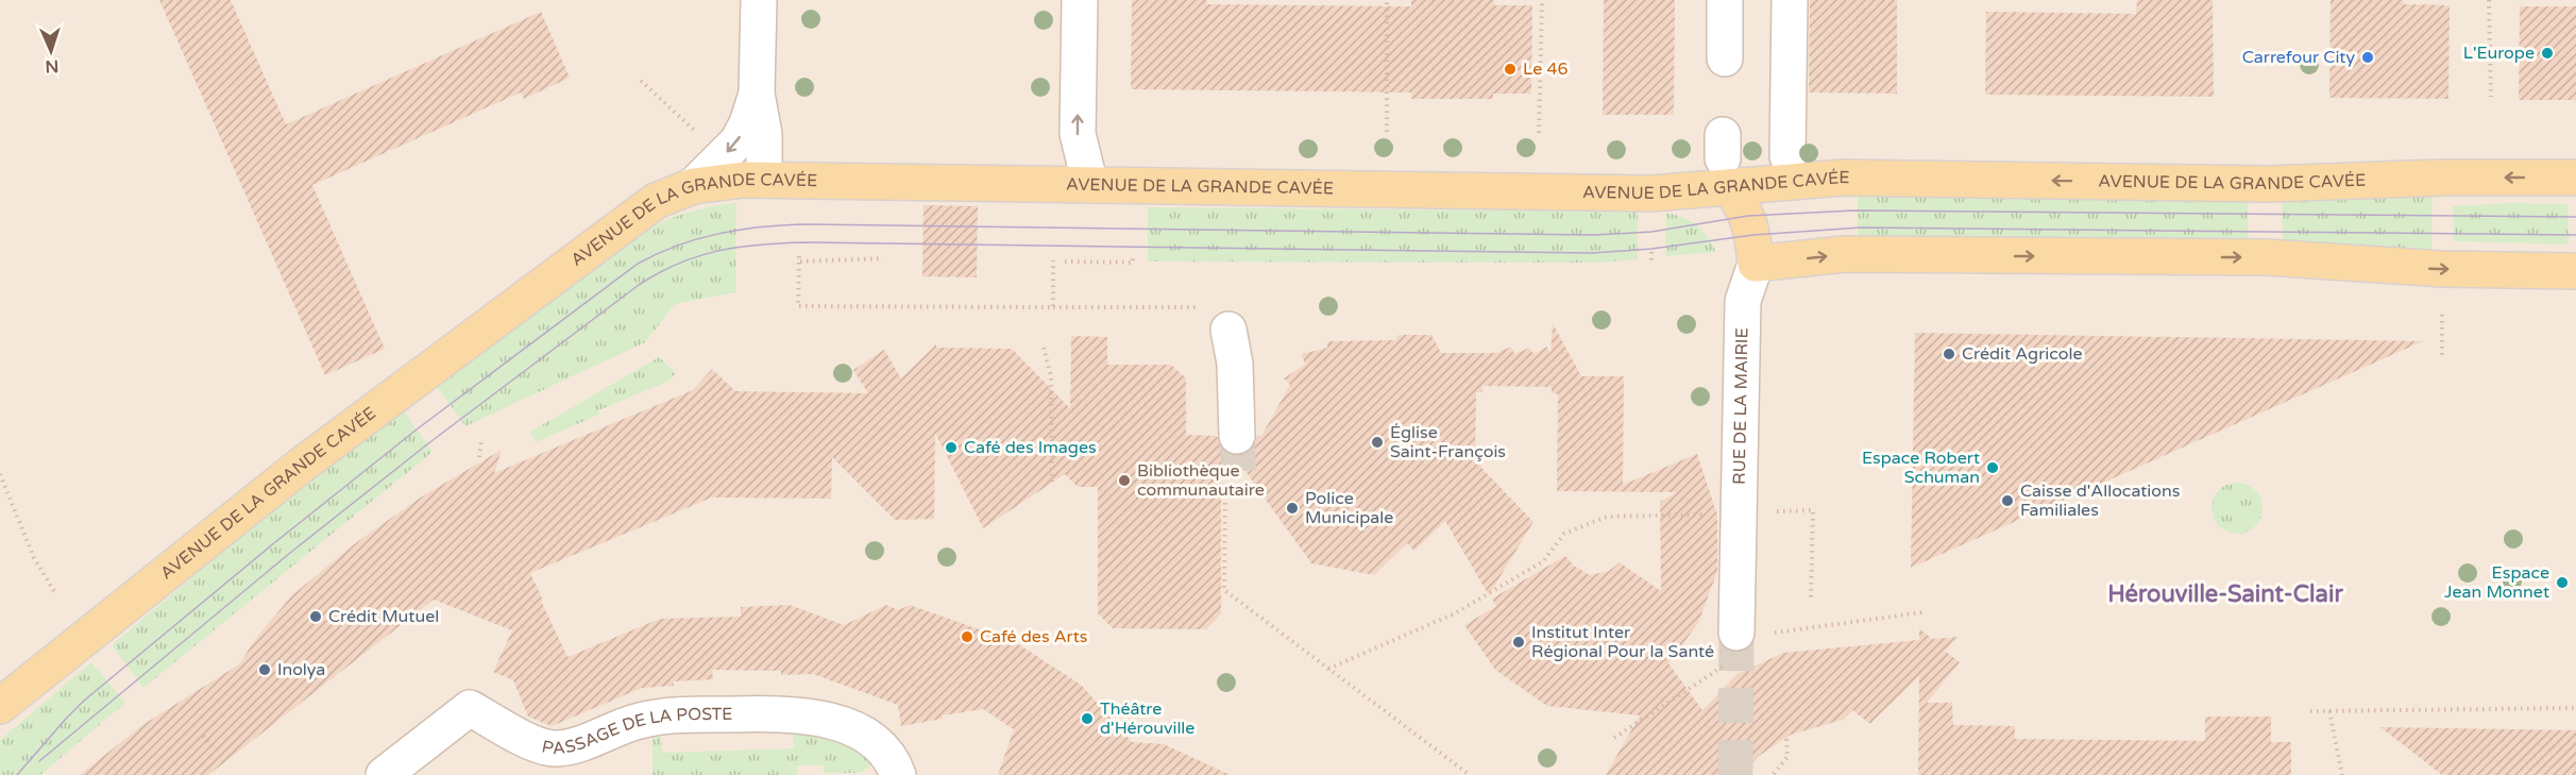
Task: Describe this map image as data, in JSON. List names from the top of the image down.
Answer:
{
  "streets": {
    "main road": ["AVENUE DE LA GRANDE CAVÉE", "RUE DE LA MAIRIE"],
    "street": ["PASSAGE DE LA POSTE"]
  },
  "crossings": [
    ["AVENUE DE LA GRANDE CAVÉE", "RUE DE LA MAIRIE"]
  ],
  "districts": ["Hérouville-Saint-Clair"],
  "places": [
    "L'Europe",
    "Carrefour City",
    "Le 46",
    "Crédit Agricole",
    "Église Saint-François",
    "Café des Images",
    "Espace Robert Schuman",
    "Bibliothèque communautaire",
    "Caisse d'Allocations Familiales",
    "Police Municipale",
    "Espace Jean Monnet",
    "Crédit Mutuel",
    "Café des Arts",
    "Institut Inter Régional Pour la Santé",
    "Inolya",
    "Théâtre d'Hérouville"
  ],
  "north": "bottom"
}
